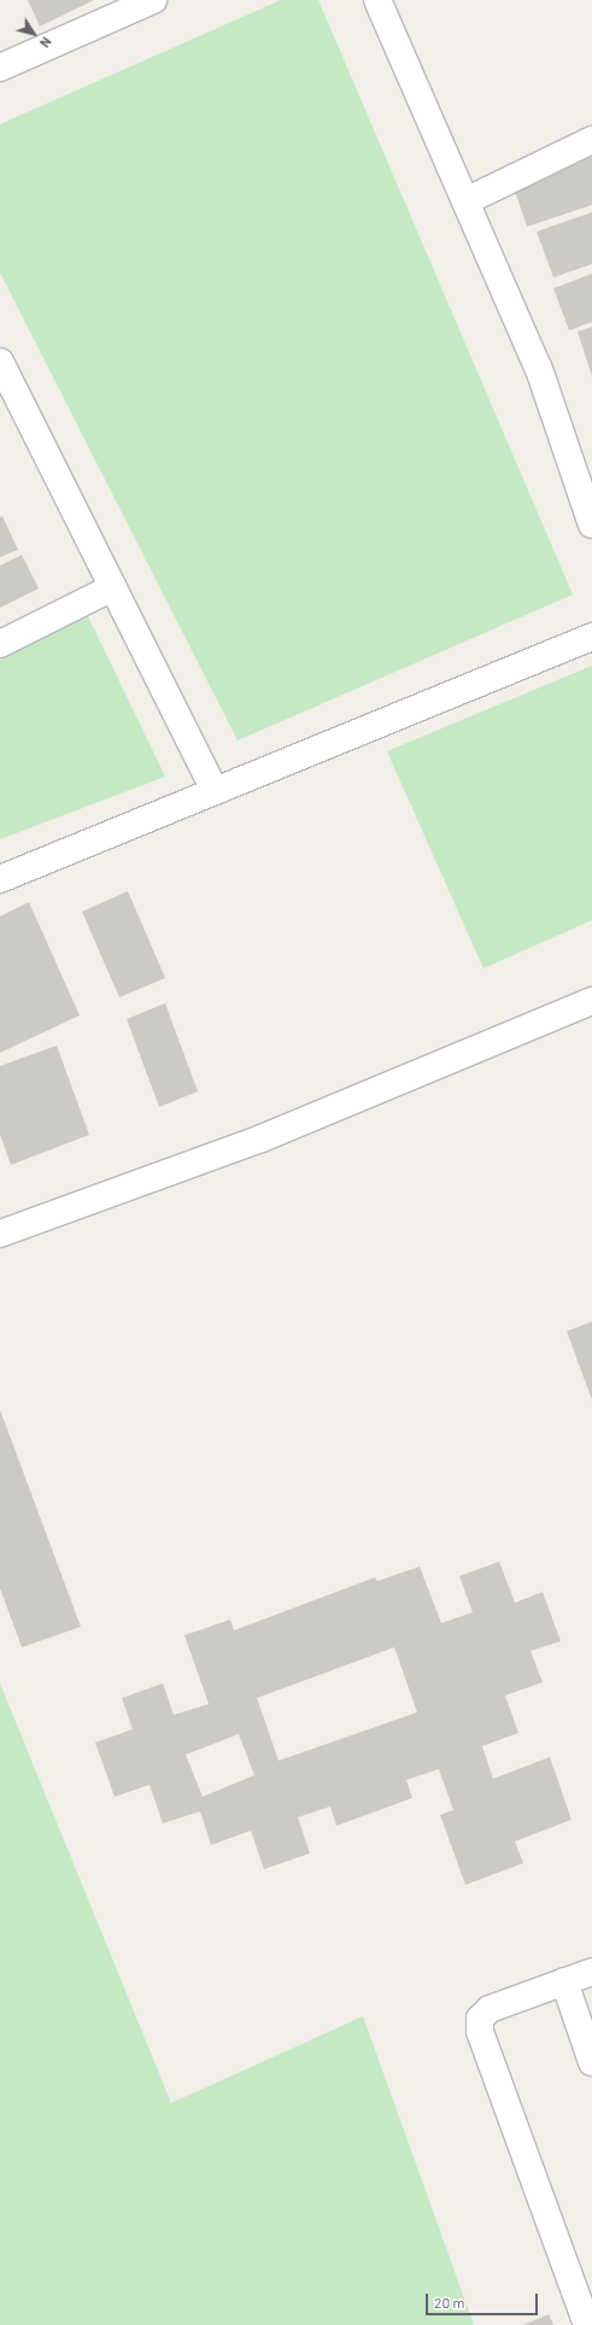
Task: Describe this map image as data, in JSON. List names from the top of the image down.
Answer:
{
  "scale_bar": "20 m",
  "north": "bottom right"
}
